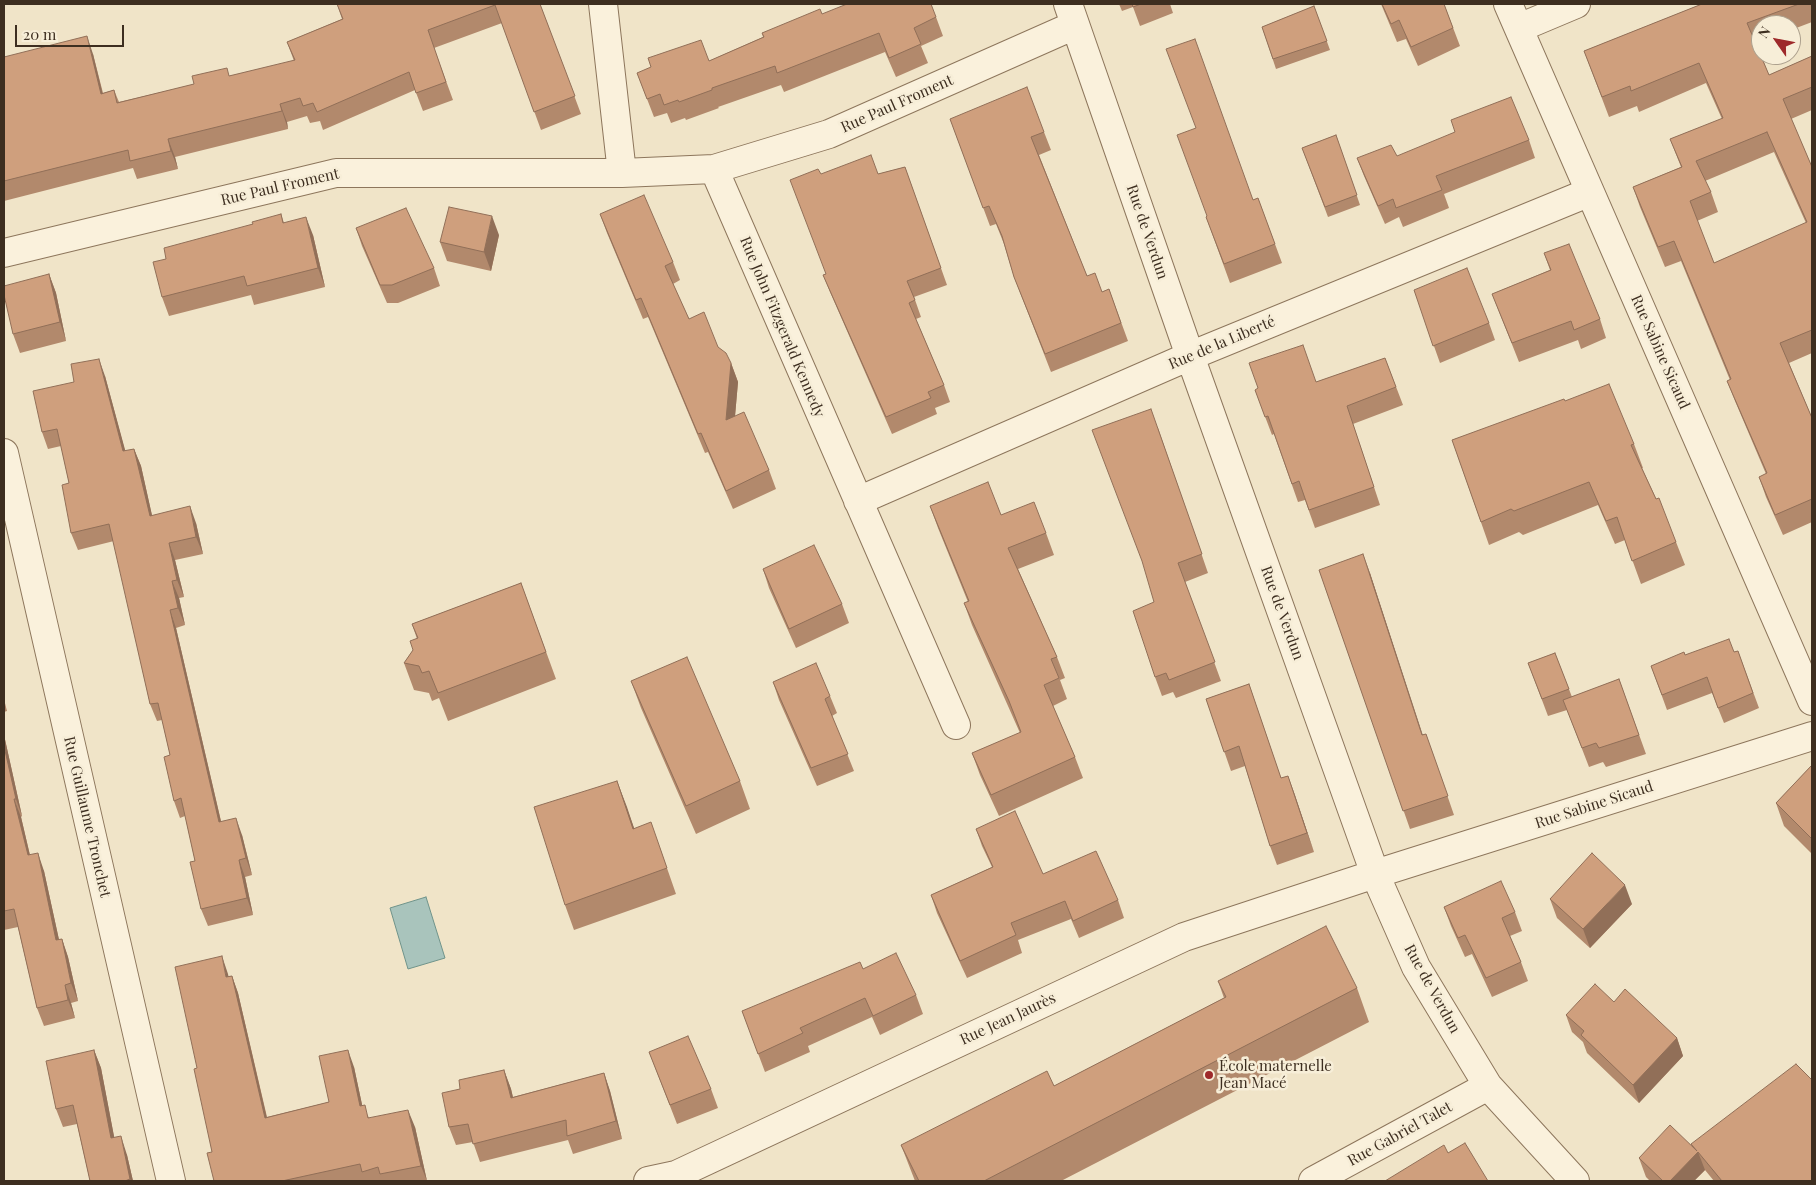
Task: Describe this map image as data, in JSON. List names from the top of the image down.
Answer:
{
  "streets": {
    "street": [
      "Rue Paul Froment",
      "Rue de Verdun",
      "Rue John Fitzgerald Kennedy",
      "Rue de la Liberté",
      "Rue Sabine Sicaud",
      "Rue Guillaume Tronchet",
      "Rue Jean Jaurès",
      "Rue Gabriel Talet"
    ]
  },
  "crossings": [
    ["Rue Paul Froment", "Rue de Verdun"],
    ["Rue Paul Froment", "Rue John Fitzgerald Kennedy"],
    ["Rue de Verdun", "Rue de la Liberté"],
    ["Rue de Verdun", "Rue Sabine Sicaud"],
    ["Rue de Verdun", "Rue Jean Jaurès"],
    ["Rue de Verdun", "Rue Gabriel Talet"],
    ["Rue John Fitzgerald Kennedy", "Rue de la Liberté"],
    ["Rue de la Liberté", "Rue Sabine Sicaud"],
    ["Rue Sabine Sicaud", "Rue Jean Jaurès"]
  ],
  "places": ["École maternelle Jean Macé"],
  "scale_bar": "20 m",
  "north": "top left"
}
